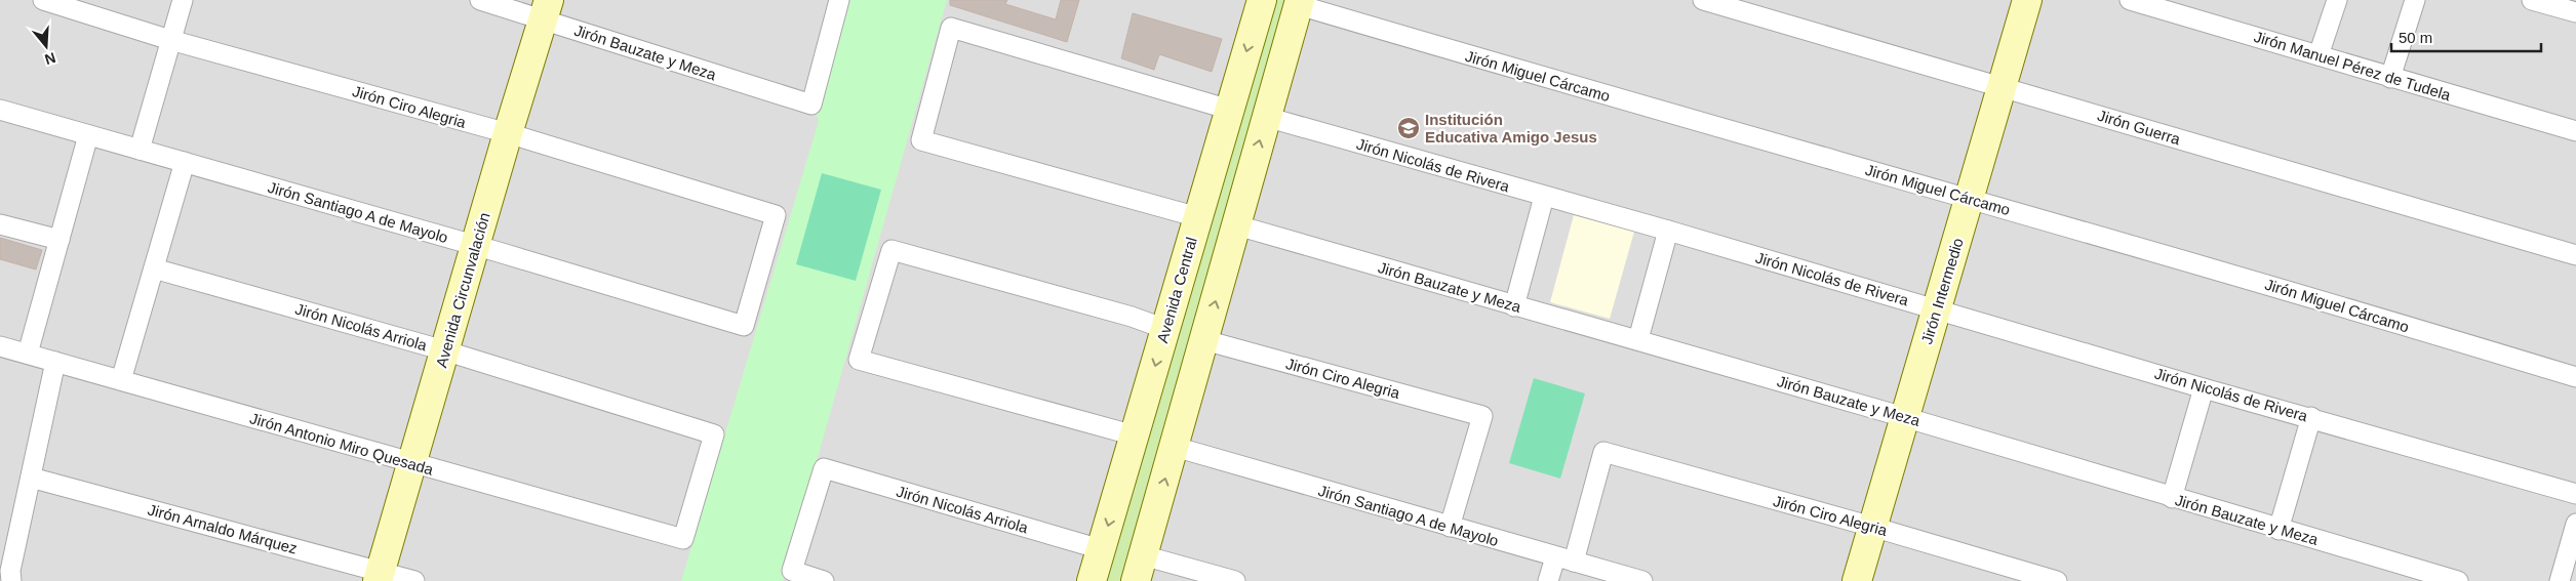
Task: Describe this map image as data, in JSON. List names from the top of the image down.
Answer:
{
  "streets": {
    "main road": ["Avenida Circunvalación", "Avenida Central", "Jirón Intermedio"],
    "street": [
      "Jirón Bauzate y Meza",
      "Jirón Manuel Pérez de Tudela",
      "Jirón Miguel Cárcamo",
      "Jirón Ciro Alegria",
      "Jirón Guerra",
      "Jirón Nicolás de Rivera",
      "Jirón Santiago A de Mayolo",
      "Jirón Nicolás Arriola",
      "Jirón Antonio Miro Quesada",
      "Jirón Arnaldo Márquez"
    ]
  },
  "crossings": [
    ["Jirón Bauzate y Meza", "Avenida Circunvalación"],
    ["Jirón Bauzate y Meza", "Jirón Intermedio"],
    ["Jirón Miguel Cárcamo", "Jirón Intermedio"],
    ["Jirón Ciro Alegria", "Jirón Santiago A de Mayolo"],
    ["Jirón Ciro Alegria", "Avenida Circunvalación"],
    ["Jirón Ciro Alegria", "Jirón Intermedio"],
    ["Jirón Guerra", "Jirón Intermedio"],
    ["Jirón Nicolás de Rivera", "Jirón Intermedio"],
    ["Jirón Santiago A de Mayolo", "Avenida Circunvalación"],
    ["Avenida Circunvalación", "Jirón Nicolás Arriola"],
    ["Avenida Circunvalación", "Jirón Antonio Miro Quesada"],
    ["Avenida Circunvalación", "Jirón Arnaldo Márquez"],
    ["Avenida Central", "Jirón Nicolás Arriola"],
    ["Jirón Nicolás Arriola", "Jirón Antonio Miro Quesada"]
  ],
  "places": {
    "school or university": ["Institución Educativa Amigo Jesus"]
  },
  "scale_bar": "50 m",
  "north": "bottom"
}
